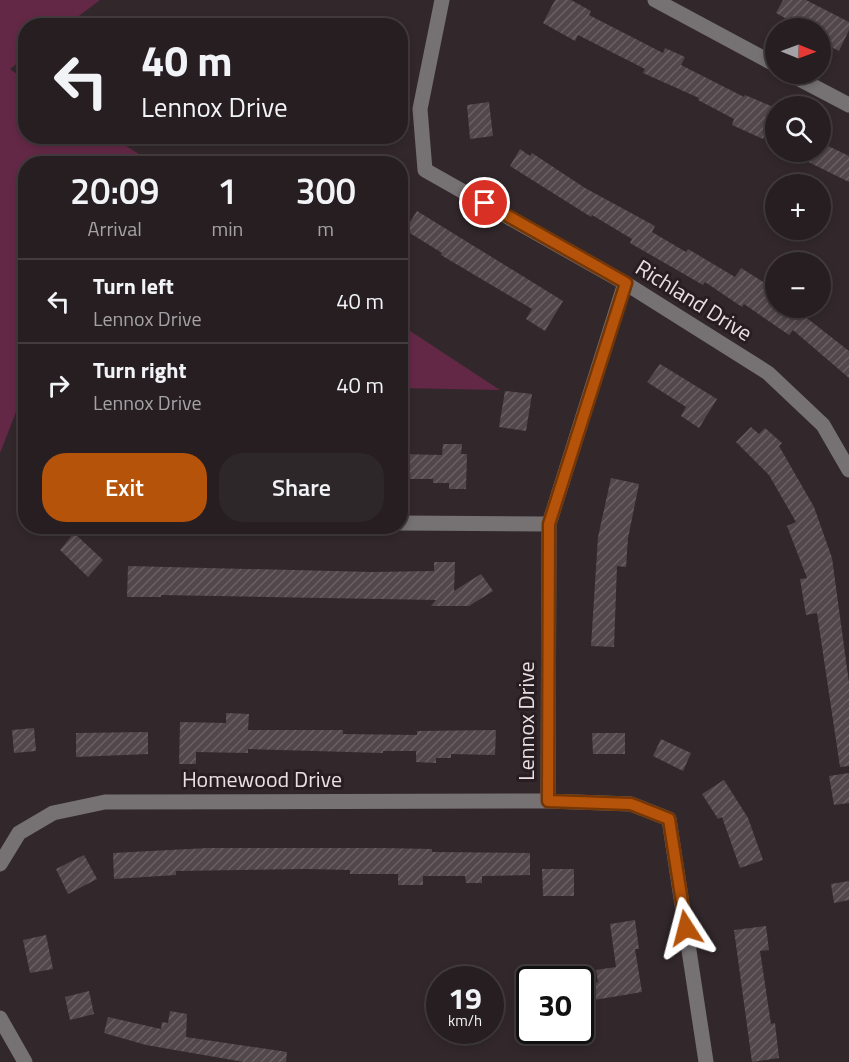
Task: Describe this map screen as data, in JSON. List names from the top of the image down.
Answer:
{
  "streets": {
    "street": ["Richland Drive", "Lennox Drive", "Homewood Drive"]
  },
  "crossings": [
    ["Richland Drive", "Lennox Drive"],
    ["Lennox Drive", "Homewood Drive"]
  ],
  "north": "right",
  "page": {
    "map_buttons": ["+", "−"],
    "turn": ["40 m", "Lennox Drive"],
    "eta": [
      "20:09",
      "Arrival",
      "1",
      "min",
      "300",
      "m"
    ],
    "list": [
      {
        "name": "Turn left",
        "note": "Lennox Drive",
        "value": "40 m"
      },
      {
        "name": "Turn right",
        "note": "Lennox Drive",
        "value": "40 m"
      }
    ],
    "buttons": ["Exit", "Share"],
    "speed": "19 km/h",
    "limit": "30"
  }
}
